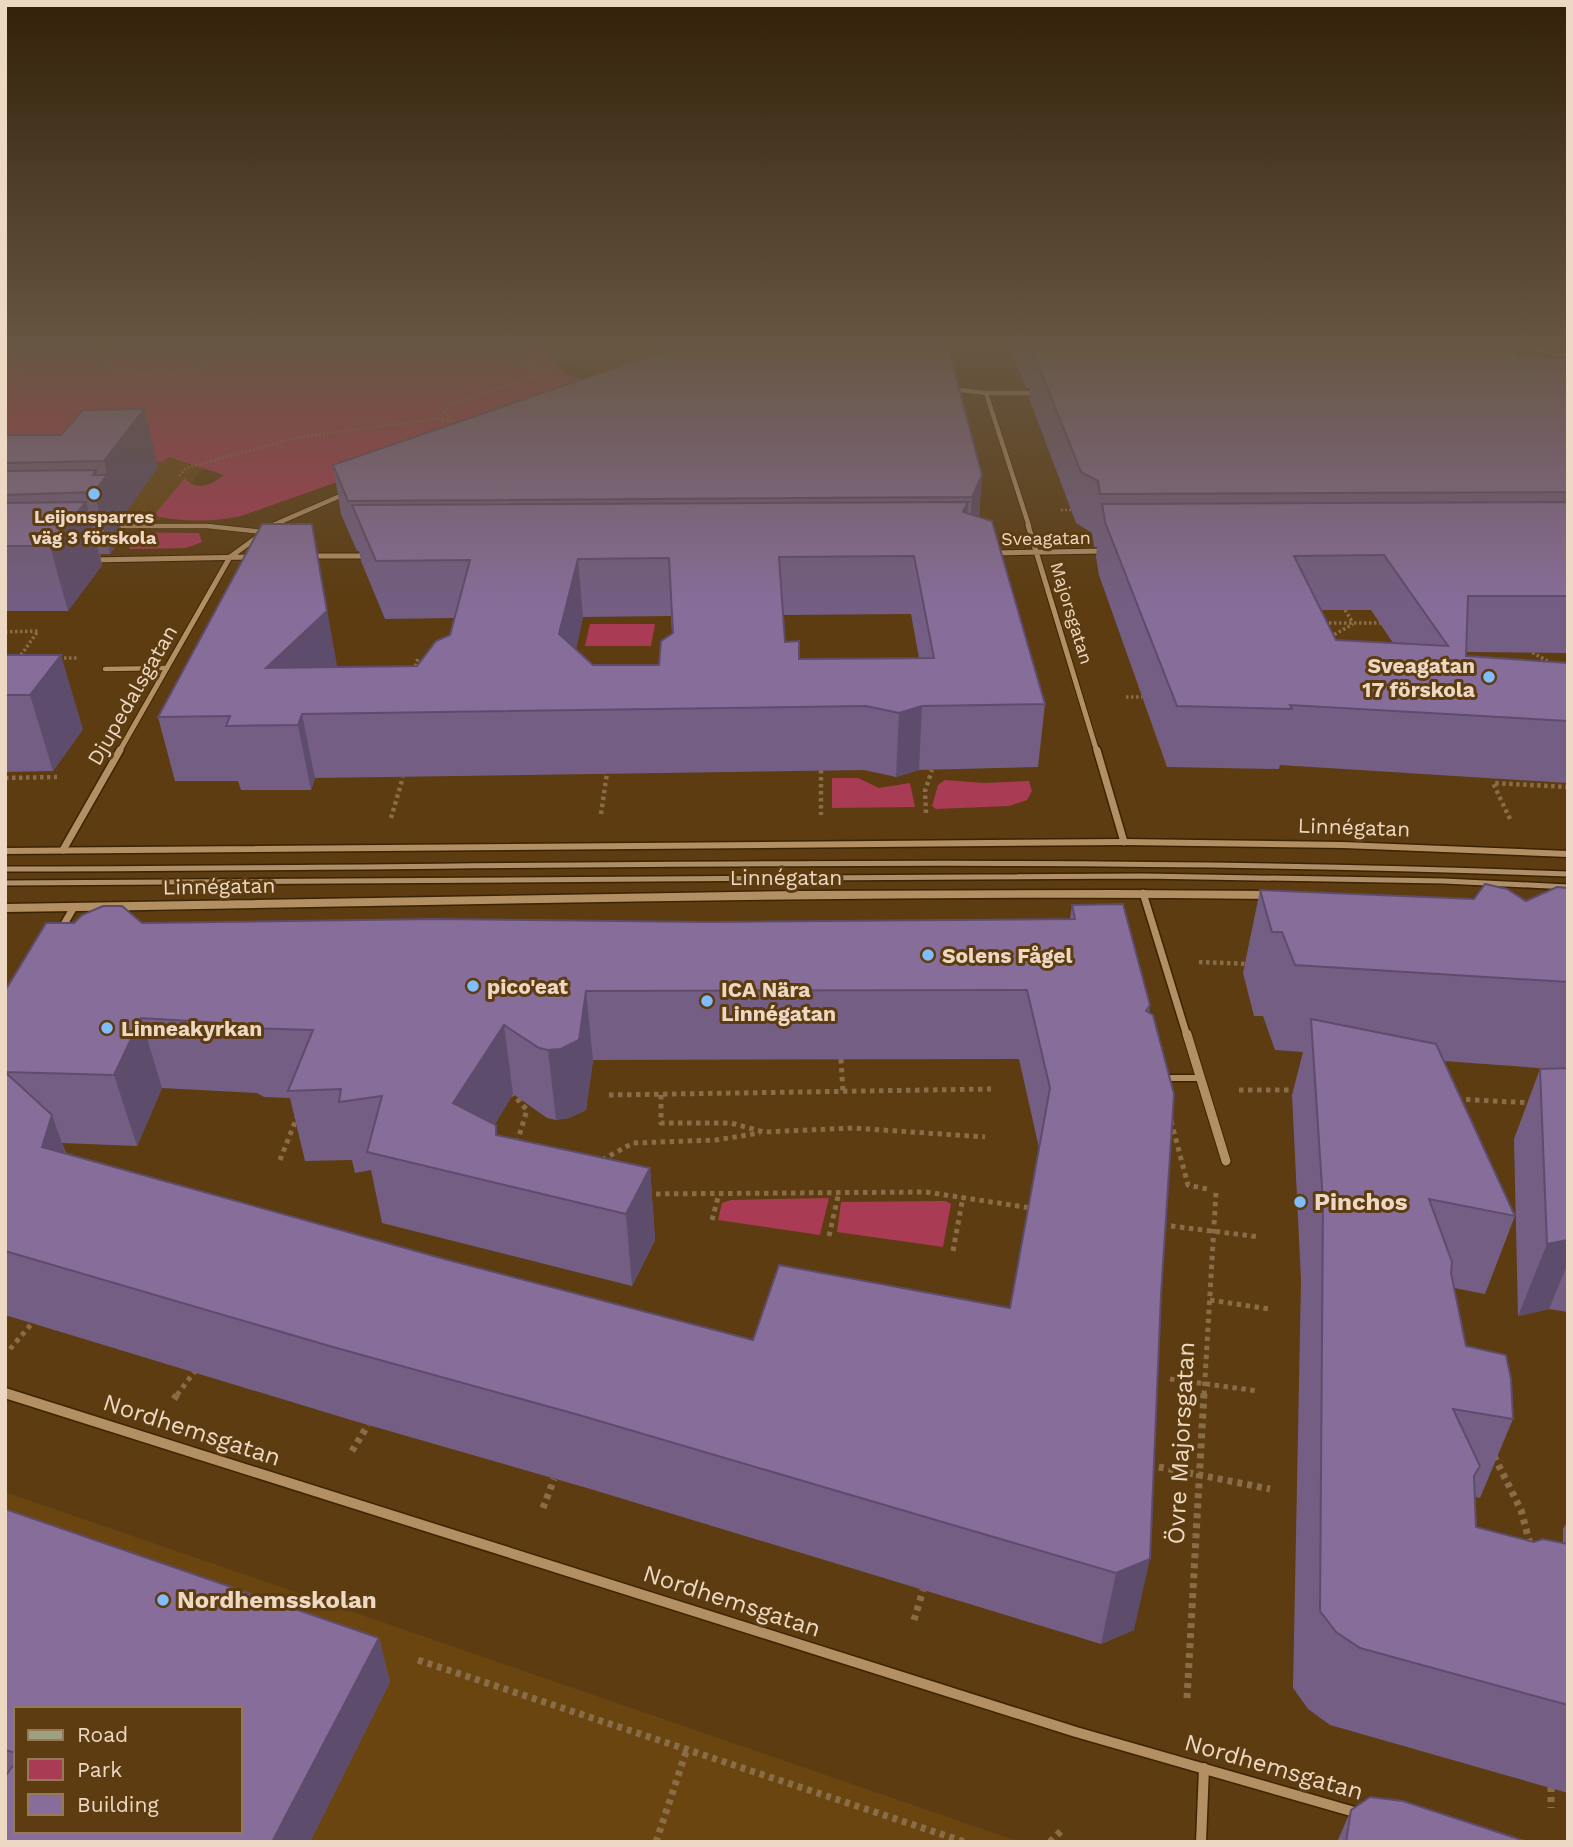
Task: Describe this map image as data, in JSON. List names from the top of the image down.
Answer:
{
  "streets": {
    "street": [
      "Sveagatan",
      "Majorsgatan",
      "Djupedalsgatan",
      "Linnégatan",
      "Nordhemsgatan"
    ],
    "path": ["Övre Majorsgatan"]
  },
  "crossings": [
    ["Sveagatan", "Majorsgatan"],
    ["Majorsgatan", "Linnégatan"],
    ["Djupedalsgatan", "Linnégatan"]
  ],
  "places": [
    "Leijonsparres väg 3 förskola",
    "Sveagatan 17 förskola",
    "Solens Fågel",
    "pico'eat",
    "ICA Nära Linnégatan",
    "Linneakyrkan",
    "Pinchos",
    "Nordhemsskolan"
  ],
  "legend": ["Road", "Park", "Building"]
}
